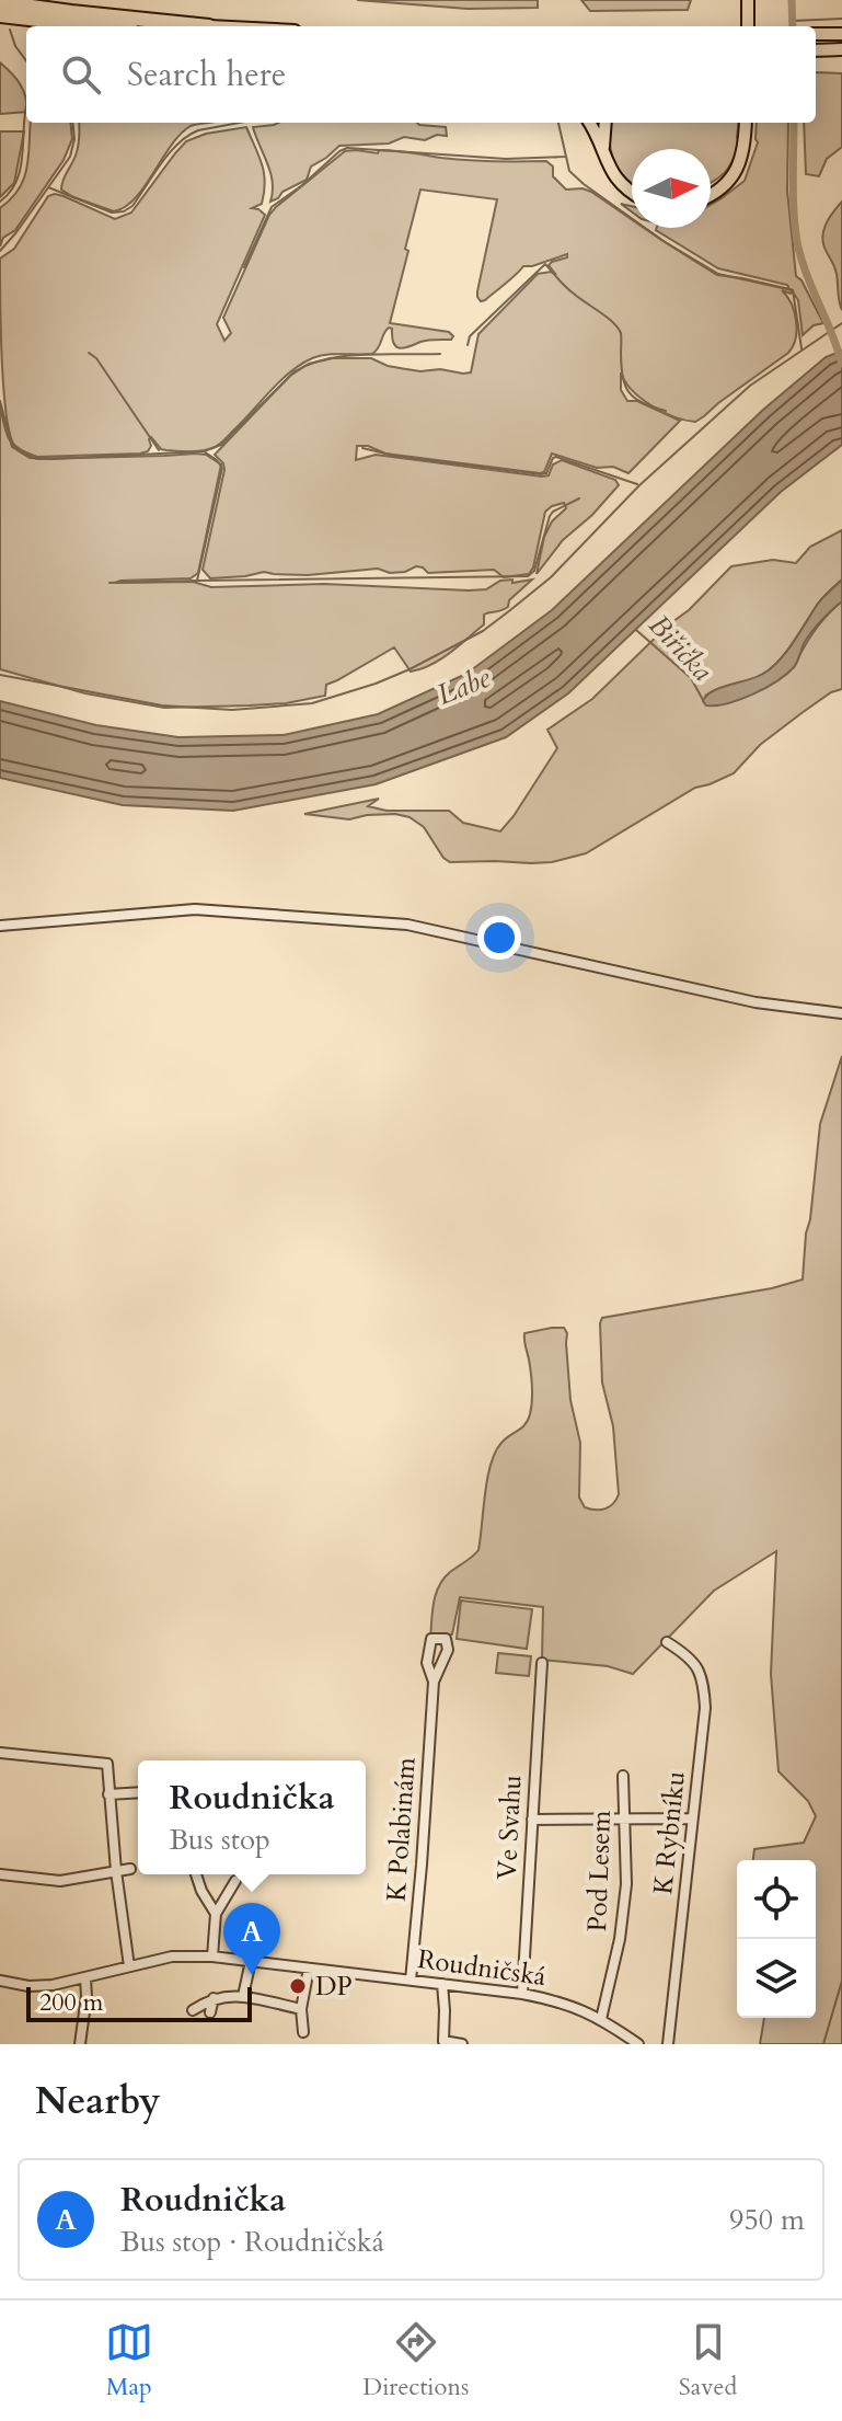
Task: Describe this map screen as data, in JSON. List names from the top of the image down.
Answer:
{
  "streets": {
    "street": [
      "Ve Svahu",
      "K Polabinám",
      "K Rybníku",
      "Pod Lesem",
      "Roudničská"
    ]
  },
  "crossings": [
    ["Ve Svahu", "Roudničská"],
    ["K Polabinám", "Roudničská"],
    ["Pod Lesem", "Roudničská"]
  ],
  "water": ["Biřička", "Labe"],
  "places": ["DP"],
  "scale_bar": "200 m",
  "north": "right",
  "page": {
    "search": "Search here",
    "popup": ["Roudnička", "Bus stop"],
    "pins": "A",
    "scale": "200 m",
    "heading": "Nearby",
    "list": [
      {
        "mark": "A",
        "name": "Roudnička",
        "note": "Bus stop · Roudničská",
        "value": "950 m"
      }
    ],
    "nav": ["Map", "Directions", "Saved"]
  }
}
